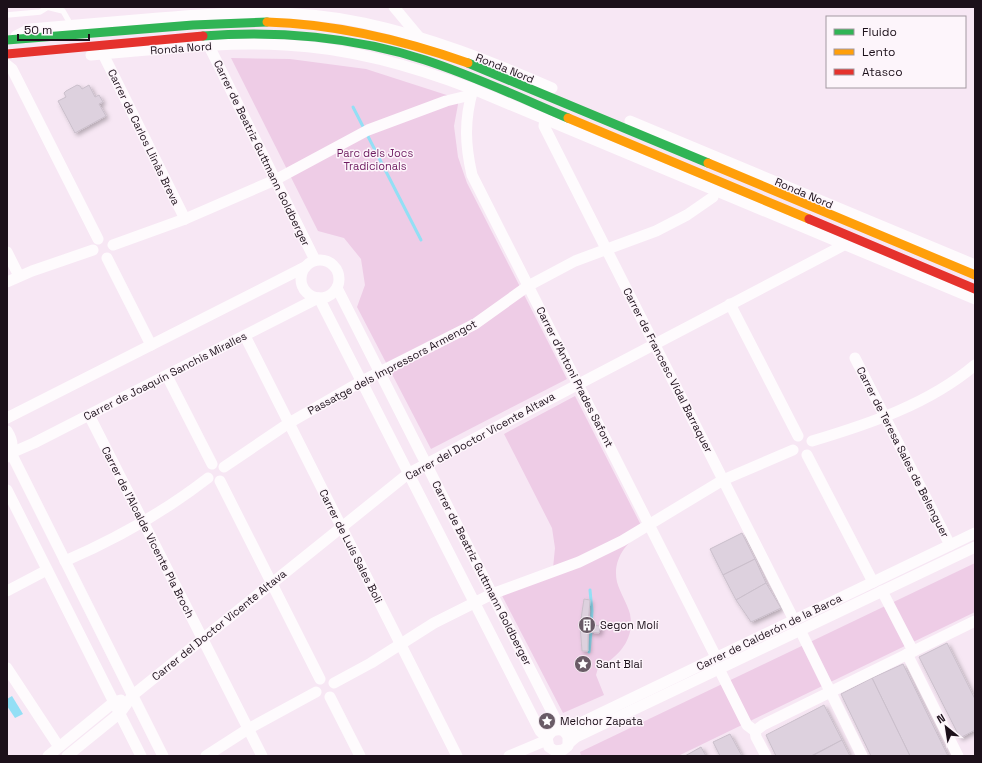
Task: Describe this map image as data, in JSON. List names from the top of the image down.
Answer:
{
  "streets": {
    "main road": ["Ronda Nord"],
    "street": [
      "Carrer de Carlos Llinàs Breva",
      "Carrer de Beatriz Guttmann Goldberger",
      "Passatge dels Impressors Armengot",
      "Carrer de Francesc Vidal Barraquer",
      "Carrer de Joaquín Sanchis Miralles",
      "Carrer d'Antoni Prades Safont",
      "Carrer del Doctor Vicente Altava",
      "Carrer de Teresa Sales de Belenguer",
      "Carrer de l'Alcalde Vicente Pla Broch",
      "Carrer de Luís Sales Boli",
      "Carrer de Calderón de la Barca"
    ]
  },
  "crossings": [
    ["Ronda Nord", "Carrer de Carlos Llinàs Breva"],
    ["Ronda Nord", "Carrer de Beatriz Guttmann Goldberger"],
    ["Ronda Nord", "Carrer de Francesc Vidal Barraquer"],
    ["Ronda Nord", "Carrer d'Antoni Prades Safont"],
    ["Ronda Nord", "Carrer del Doctor Vicente Altava"],
    ["Carrer de Beatriz Guttmann Goldberger", "Passatge dels Impressors Armengot"],
    ["Carrer de Beatriz Guttmann Goldberger", "Carrer de Joaquín Sanchis Miralles"],
    ["Carrer de Beatriz Guttmann Goldberger", "Carrer del Doctor Vicente Altava"],
    ["Carrer de Beatriz Guttmann Goldberger", "Carrer de Calderón de la Barca"],
    ["Passatge dels Impressors Armengot", "Carrer de Francesc Vidal Barraquer"],
    ["Passatge dels Impressors Armengot", "Carrer d'Antoni Prades Safont"],
    ["Passatge dels Impressors Armengot", "Carrer de Luís Sales Boli"],
    ["Carrer de Francesc Vidal Barraquer", "Carrer del Doctor Vicente Altava"],
    ["Carrer de Francesc Vidal Barraquer", "Carrer de Calderón de la Barca"],
    ["Carrer de Joaquín Sanchis Miralles", "Carrer de l'Alcalde Vicente Pla Broch"],
    ["Carrer de Joaquín Sanchis Miralles", "Carrer de Luís Sales Boli"],
    ["Carrer d'Antoni Prades Safont", "Carrer del Doctor Vicente Altava"],
    ["Carrer d'Antoni Prades Safont", "Carrer de Calderón de la Barca"],
    ["Carrer del Doctor Vicente Altava", "Carrer de l'Alcalde Vicente Pla Broch"],
    ["Carrer del Doctor Vicente Altava", "Carrer de Luís Sales Boli"],
    ["Carrer de Teresa Sales de Belenguer", "Carrer de Calderón de la Barca"]
  ],
  "parks": ["Parc dels Jocs Tradicionals"],
  "places": {
    "building": ["Segon Molí"],
    "place": ["Sant Blai", "Melchor Zapata"]
  },
  "legend": ["Fluido", "Lento", "Atasco"],
  "scale_bar": "50 m",
  "north": "top left"
}
